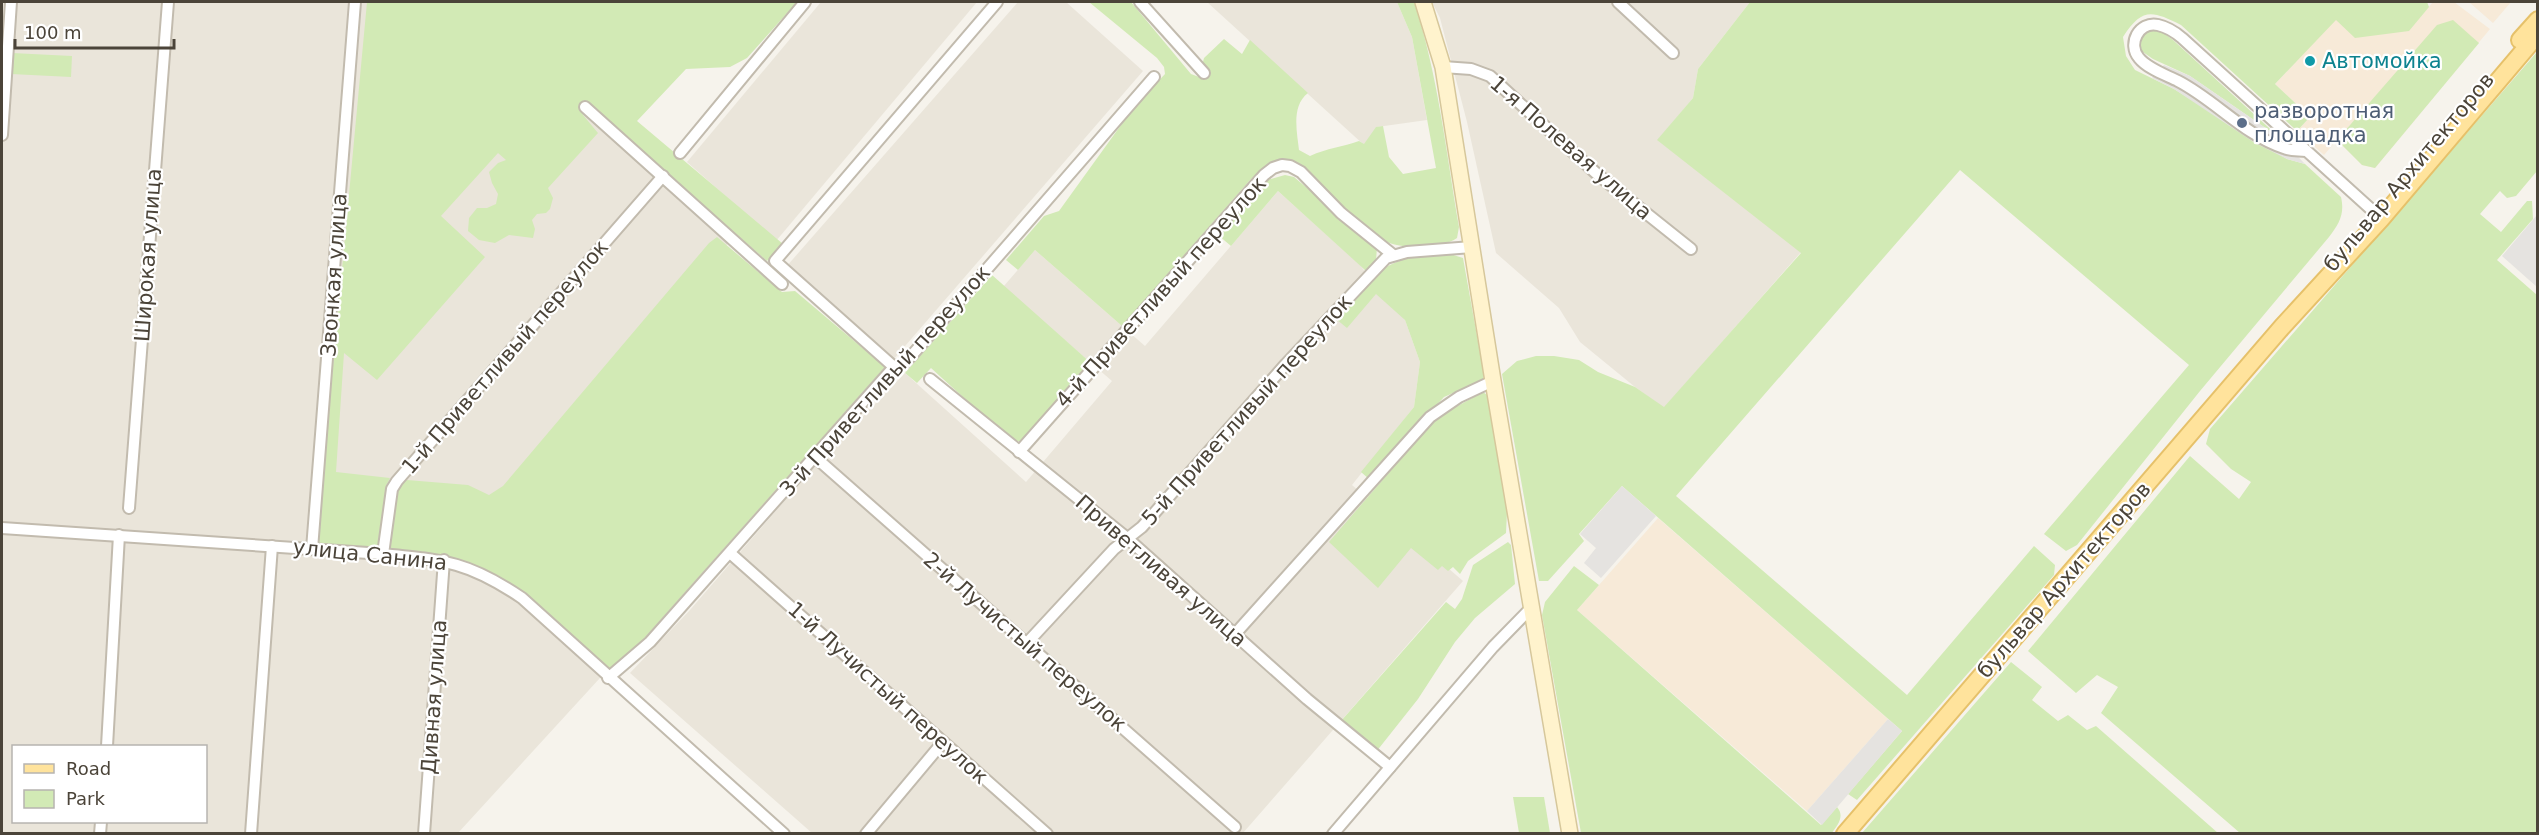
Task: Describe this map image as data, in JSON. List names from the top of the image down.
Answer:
{
  "streets": {
    "main road": ["бульвар Архитекторов"],
    "street": [
      "1-я Полевая улица",
      "Широкая улица",
      "Звонкая улица",
      "4-й Приветливый переулок",
      "1-й Приветливый переулок",
      "3-й Приветливый переулок",
      "5-й Приветливый переулок",
      "улица Санина",
      "Приветливая улица",
      "2-й Лучистый переулок",
      "1-й Лучистый переулок",
      "Дивная улица"
    ]
  },
  "crossings": [
    ["Звонкая улица", "улица Санина"],
    ["4-й Приветливый переулок", "5-й Приветливый переулок"],
    ["4-й Приветливый переулок", "Приветливая улица"],
    ["1-й Приветливый переулок", "улица Санина"],
    ["3-й Приветливый переулок", "улица Санина"],
    ["3-й Приветливый переулок", "2-й Лучистый переулок"],
    ["3-й Приветливый переулок", "1-й Лучистый переулок"],
    ["5-й Приветливый переулок", "Приветливая улица"],
    ["5-й Приветливый переулок", "2-й Лучистый переулок"],
    ["улица Санина", "Дивная улица"]
  ],
  "places": ["Автомойка", "разворотная площадка"],
  "legend": ["Road", "Park"],
  "scale_bar": "100 m"
}
